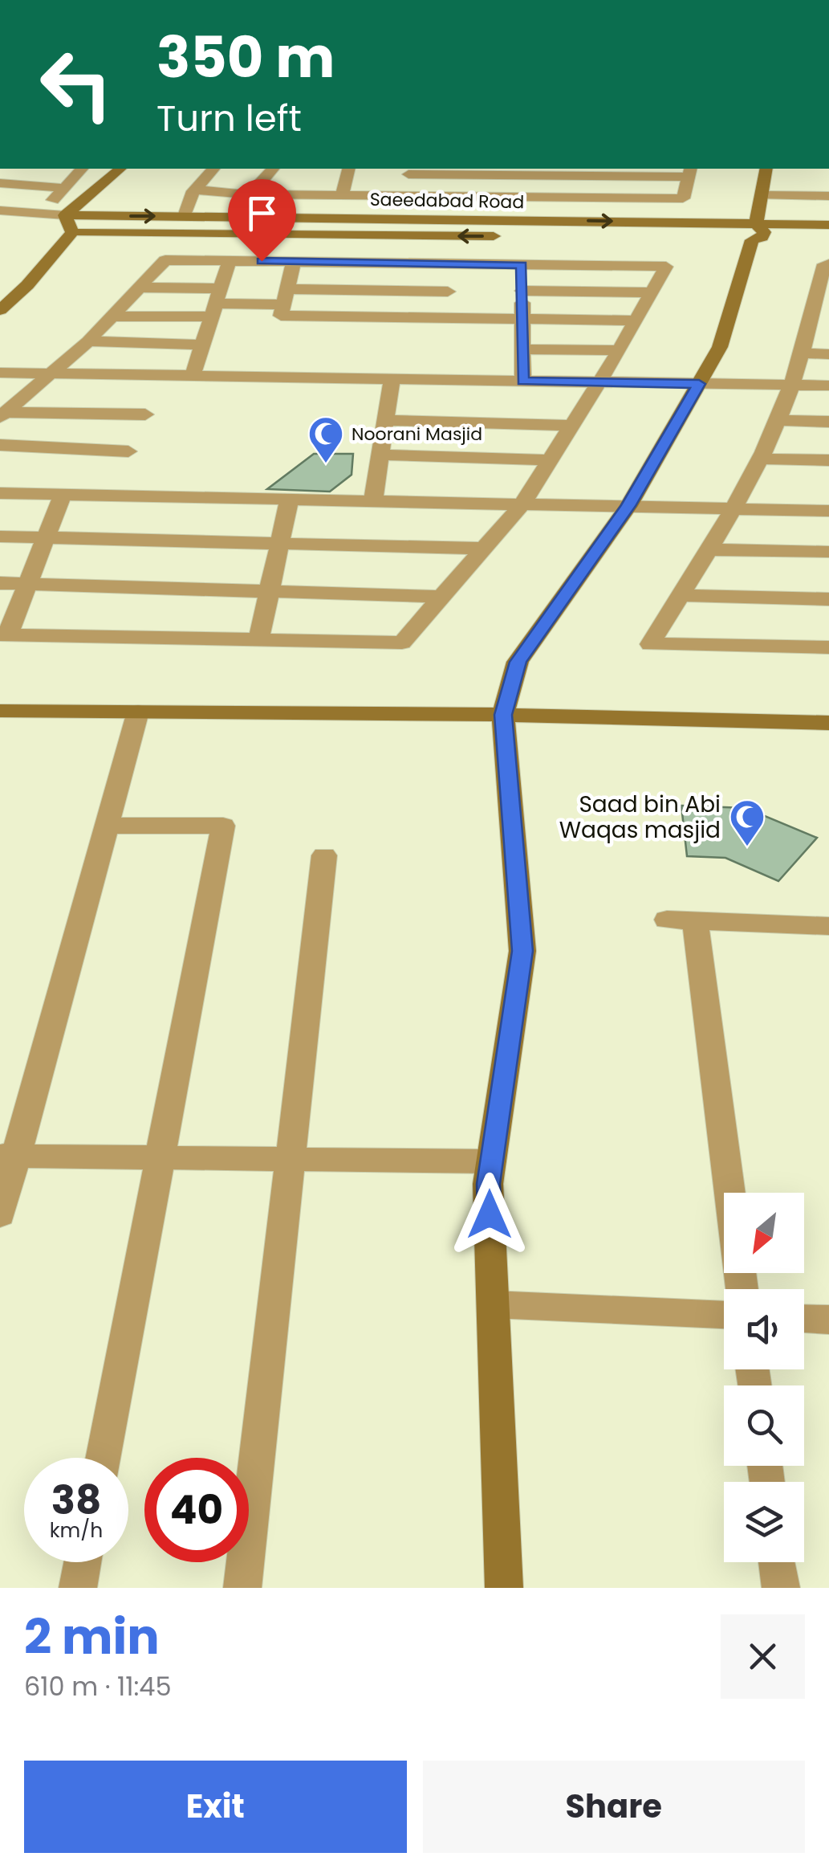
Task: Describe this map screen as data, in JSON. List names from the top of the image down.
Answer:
{
  "streets": {
    "street": ["Saeedabad Road"]
  },
  "places": {
    "mosque": ["Noorani Masjid", "Saad bin Abi Waqas masjid"]
  },
  "north": "bottom left",
  "page": {
    "turn": ["350 m", "Turn left"],
    "speed": "38 km/h",
    "limit": "40",
    "heading": ["2 min", "610 m · 11:45"],
    "buttons": ["Exit", "Share"]
  }
}
